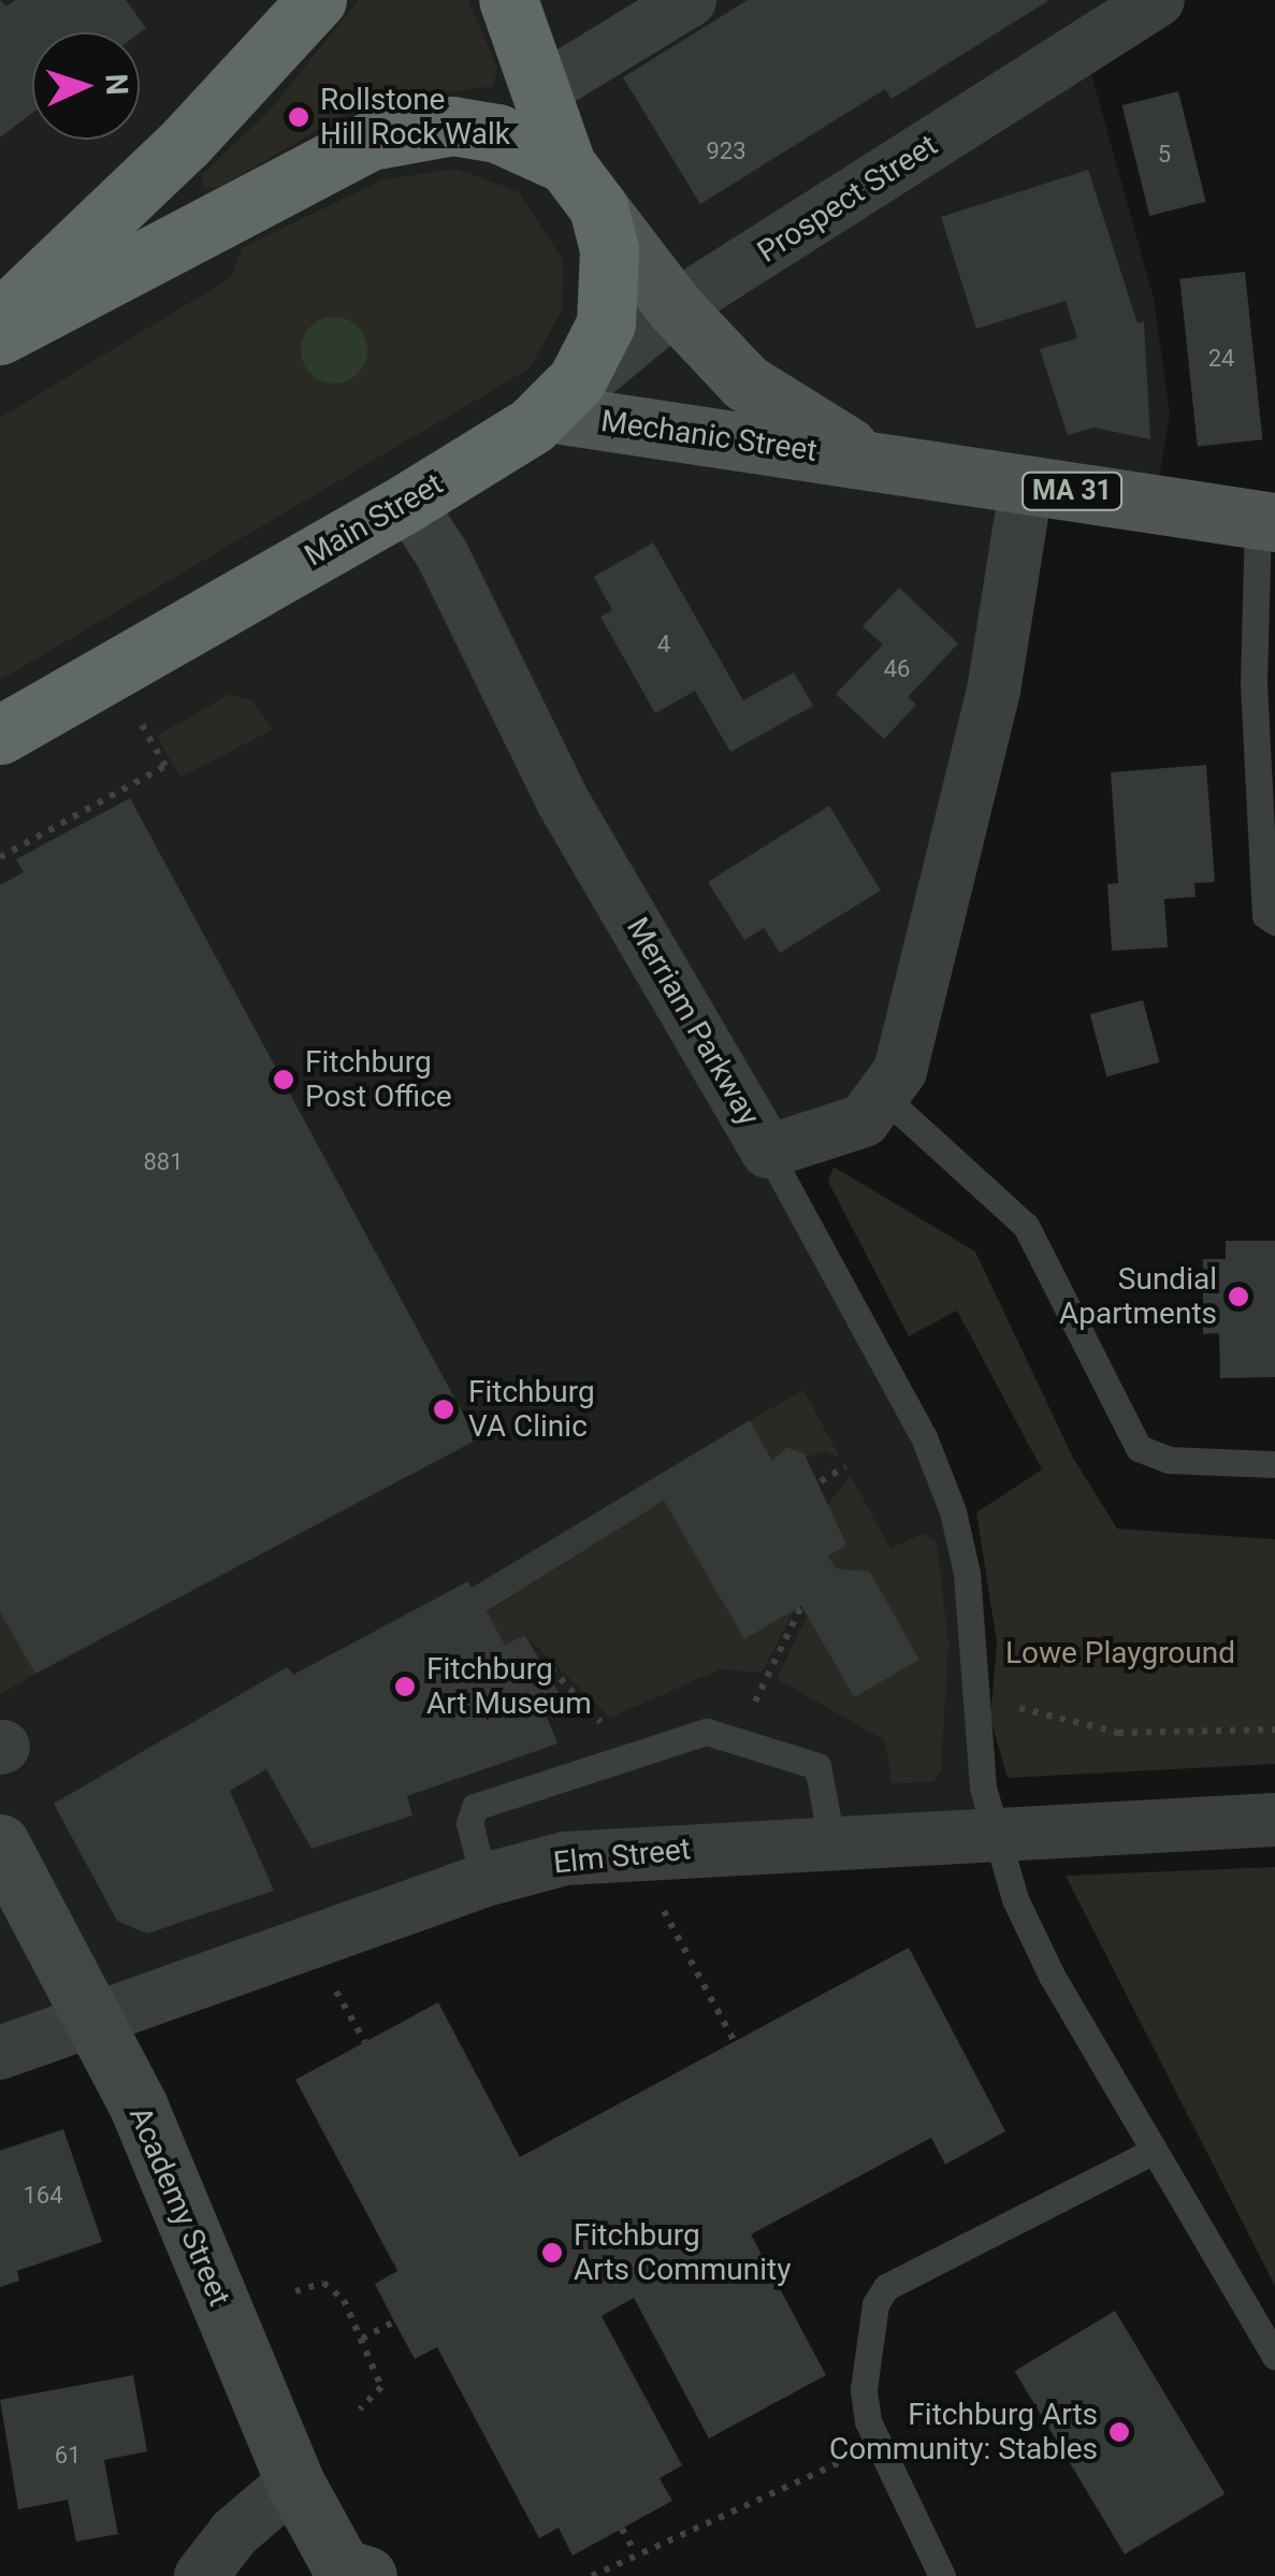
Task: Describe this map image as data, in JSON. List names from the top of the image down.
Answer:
{
  "streets": {
    "highway": ["MA 31", "Main Street"],
    "main road": ["Mechanic Street", "Academy Street"],
    "street": ["Prospect Street", "Merriam Parkway", "Elm Street"]
  },
  "crossings": [
    ["Prospect Street", "Mechanic Street"],
    ["Prospect Street", "Main Street"],
    ["Mechanic Street", "Main Street"],
    ["Main Street", "Merriam Parkway"],
    ["Elm Street", "Academy Street"]
  ],
  "parks": ["Lowe Playground"],
  "places": [
    "Rollstone Hill Rock Walk",
    "Fitchburg Post Office",
    "Sundial Apartments",
    "Fitchburg VA Clinic",
    "Fitchburg Art Museum",
    "Fitchburg Arts Community",
    "Fitchburg Arts Community: Stables"
  ],
  "house_numbers": [
    "923",
    "5",
    "24",
    "4",
    "46",
    "881",
    "164",
    "61"
  ],
  "north": "right"
}
